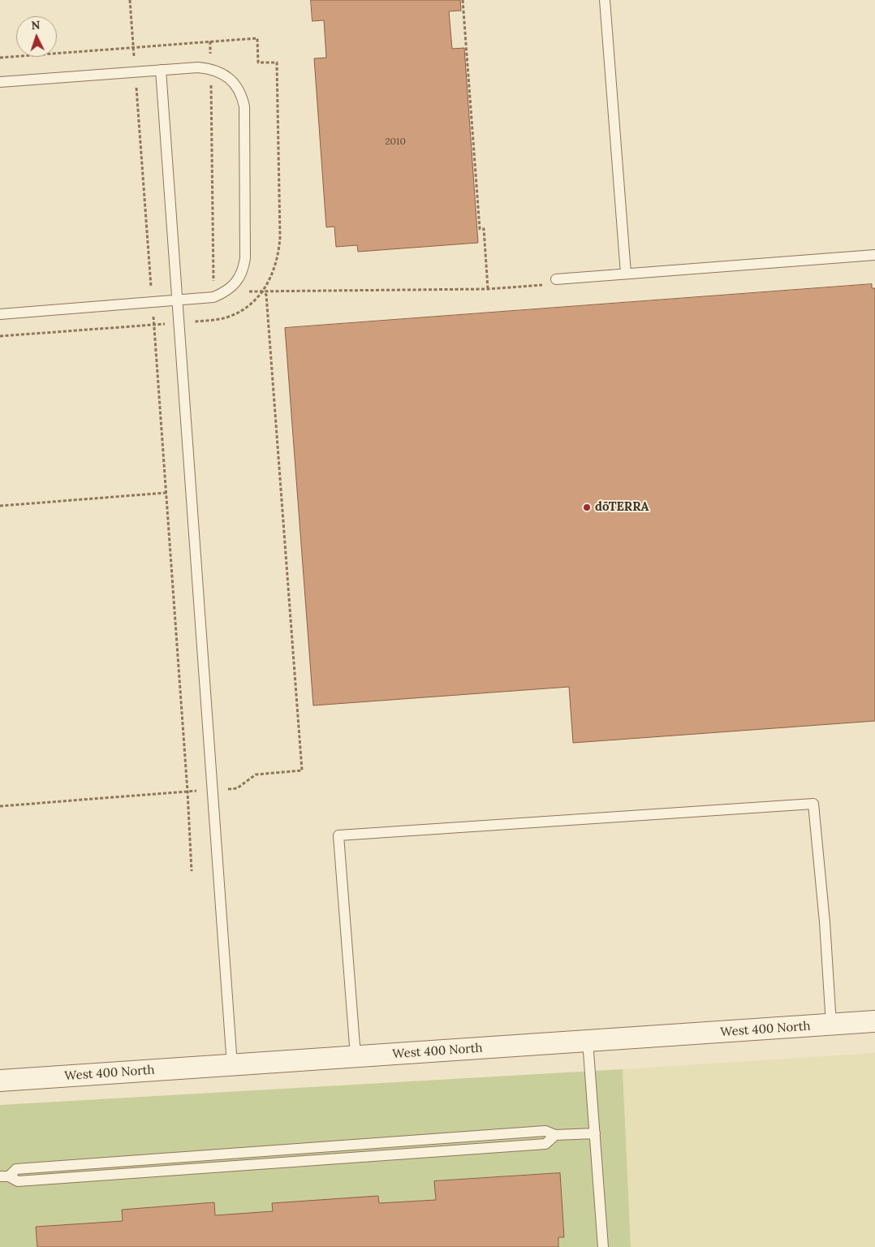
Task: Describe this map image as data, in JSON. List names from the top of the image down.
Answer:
{
  "streets": {
    "street": ["West 400 North"]
  },
  "places": ["dōTERRA"],
  "house_numbers": ["2010"],
  "north": "top"
}
